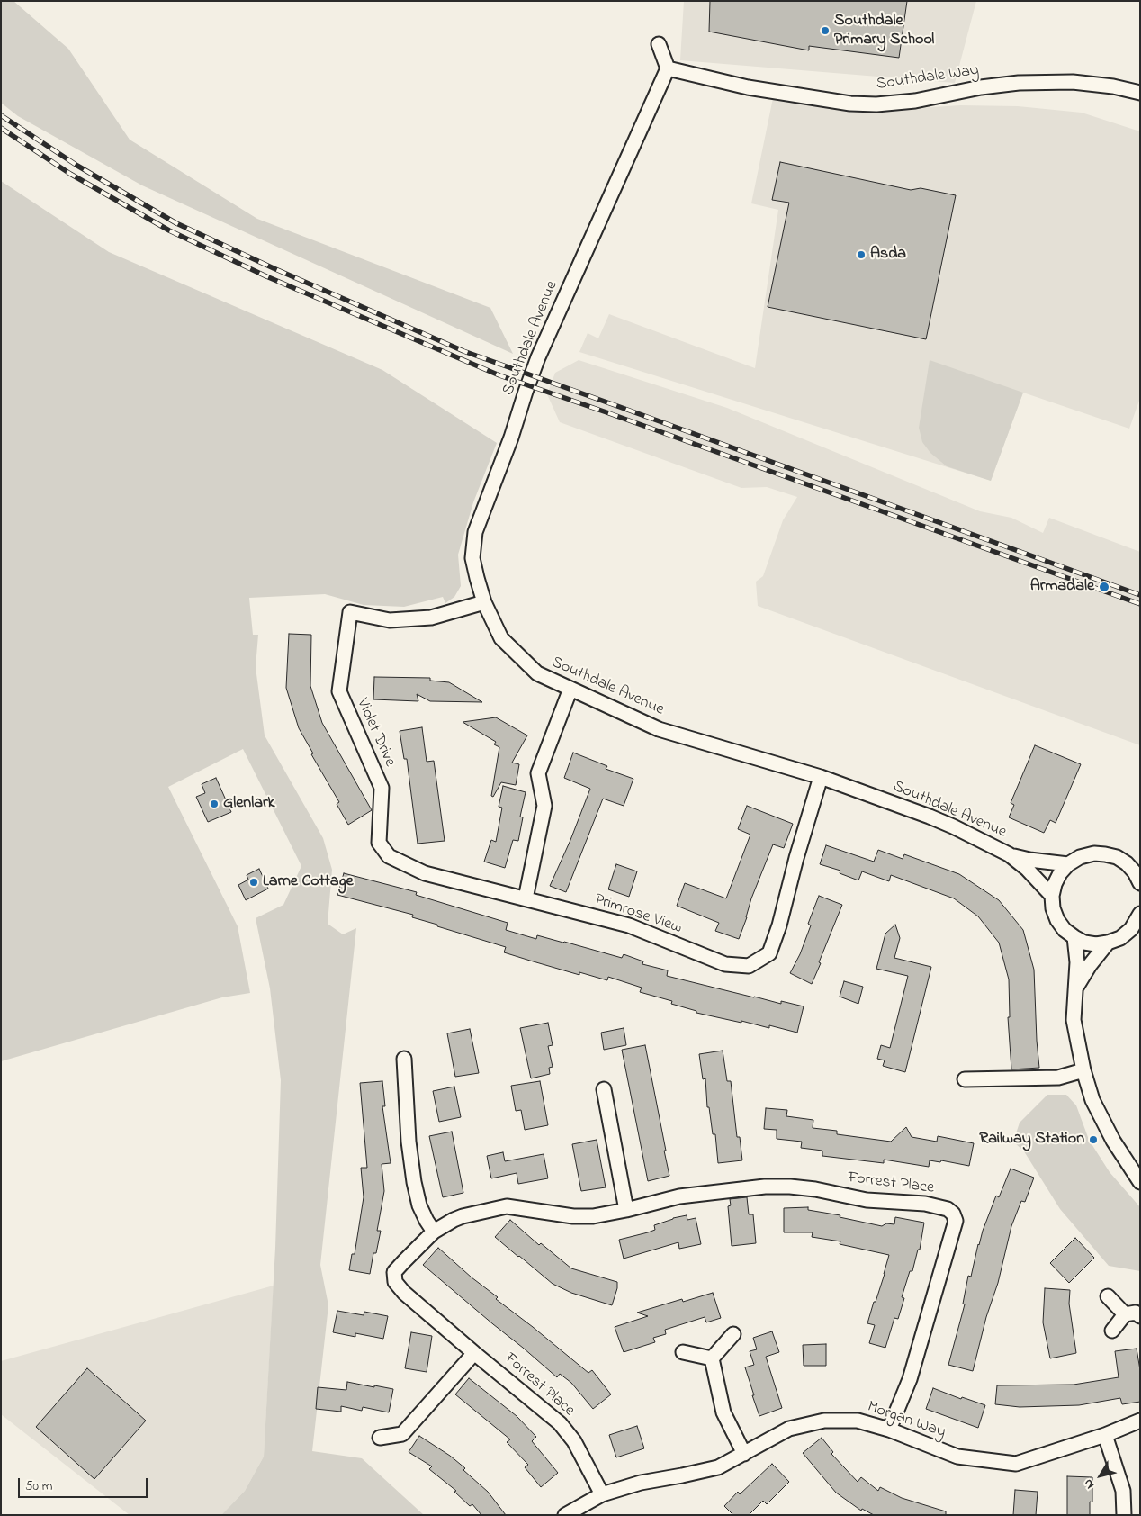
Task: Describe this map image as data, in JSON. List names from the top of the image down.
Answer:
{
  "streets": {
    "street": [
      "Southdale Way",
      "Southdale Avenue",
      "Violet Drive",
      "Primrose View",
      "Forrest Place",
      "Morgan Way"
    ]
  },
  "crossings": [
    ["Southdale Way", "Southdale Avenue"],
    ["Southdale Avenue", "Violet Drive"],
    ["Southdale Avenue", "Primrose View"],
    ["Violet Drive", "Primrose View"],
    ["Forrest Place", "Morgan Way"]
  ],
  "places": [
    "Southdale Primary School",
    "Asda",
    "Armadale",
    "Glenlark",
    "Larne Cottage",
    "Railway Station"
  ],
  "scale_bar": "50 m",
  "north": "bottom left"
}
